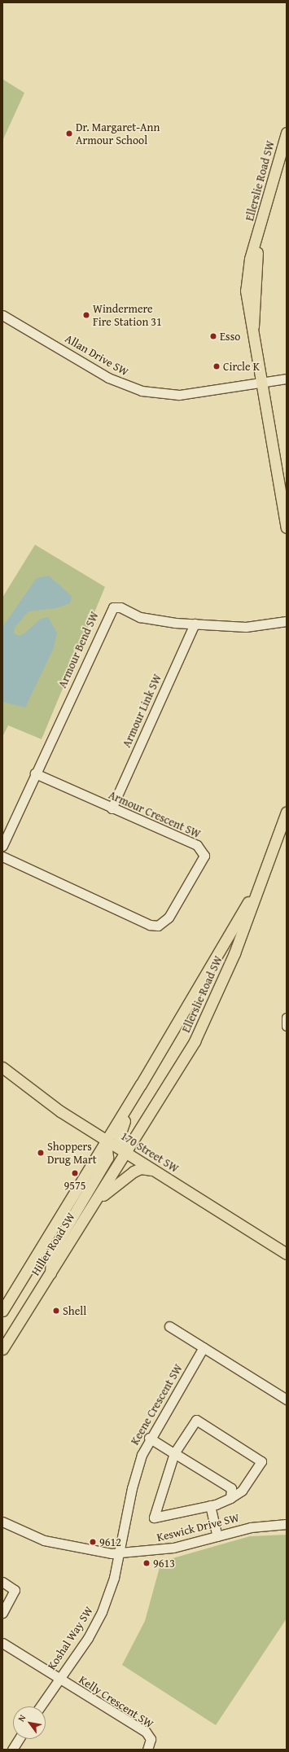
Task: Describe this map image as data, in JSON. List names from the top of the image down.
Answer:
{
  "streets": {
    "main road": ["Ellerslie Road SW", "170 Street SW", "Hiller Road SW"],
    "street": [
      "Allan Drive SW",
      "Armour Bend SW",
      "Armour Link SW",
      "Armour Crescent SW",
      "Keene Crescent SW",
      "Keswick Drive SW",
      "Koshal Way SW",
      "Kelly Crescent SW"
    ]
  },
  "crossings": [
    ["Ellerslie Road SW", "Allan Drive SW"],
    ["Ellerslie Road SW", "170 Street SW"],
    ["Ellerslie Road SW", "Hiller Road SW"],
    ["Armour Bend SW", "Armour Link SW"],
    ["Armour Bend SW", "Armour Crescent SW"],
    ["Armour Link SW", "Armour Crescent SW"],
    ["170 Street SW", "Hiller Road SW"],
    ["Keene Crescent SW", "Keswick Drive SW"],
    ["Keene Crescent SW", "Koshal Way SW"],
    ["Keswick Drive SW", "Koshal Way SW"],
    ["Koshal Way SW", "Kelly Crescent SW"]
  ],
  "places": [
    "Dr. Margaret-Ann Armour School",
    "Windermere Fire Station 31",
    "Esso",
    "Circle K",
    "Shoppers Drug Mart",
    "9575",
    "Shell",
    "9612",
    "9613"
  ],
  "north": "top left"
}
